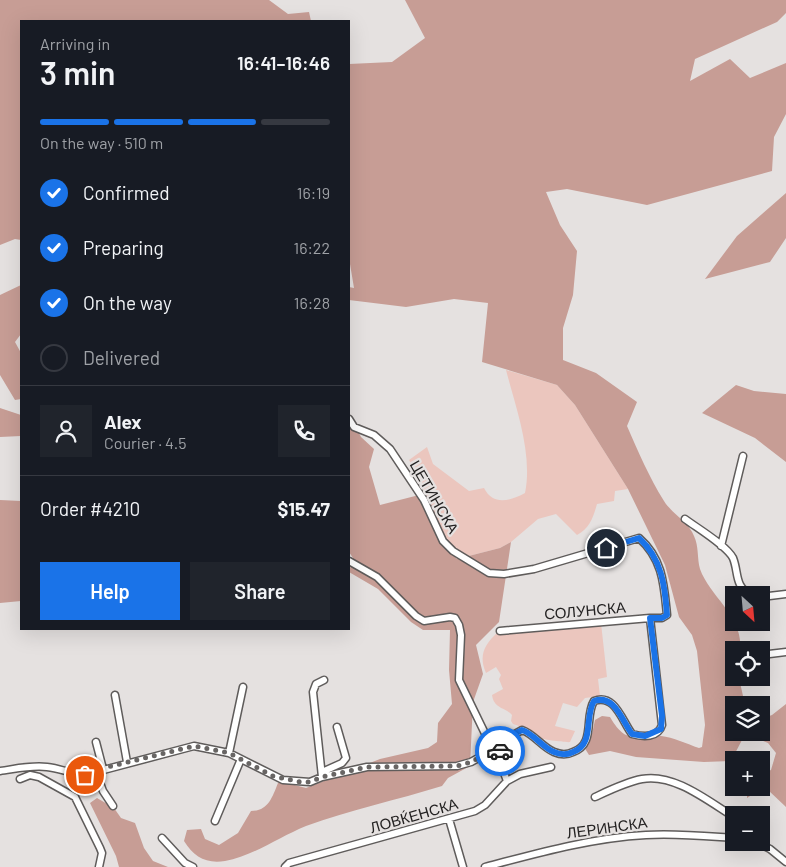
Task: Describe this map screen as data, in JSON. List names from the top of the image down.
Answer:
{
  "streets": {
    "street": [
      "ЦЕТИНСКА",
      "СОЛУНСКА",
      "ЛОВЌЕНСКА",
      "ЛЕРИНСКА"
    ]
  },
  "crossings": [
    ["ЦЕТИНСКА", "СОЛУНСКА"]
  ],
  "north": "bottom right",
  "page": {
    "heading": ["3 min", "Arriving in", "16:41–16:46"],
    "panel": [
      "Alex",
      "Courier · 4.5",
      "Order #4210",
      "$15.47"
    ],
    "bar": "On the way · 510 m",
    "list": [
      ["Confirmed", "16:19"],
      ["Preparing", "16:22"],
      ["On the way", "16:28"],
      "Delivered"
    ],
    "buttons": ["Help", "Share"],
    "map_buttons": ["+", "−"]
  }
}
